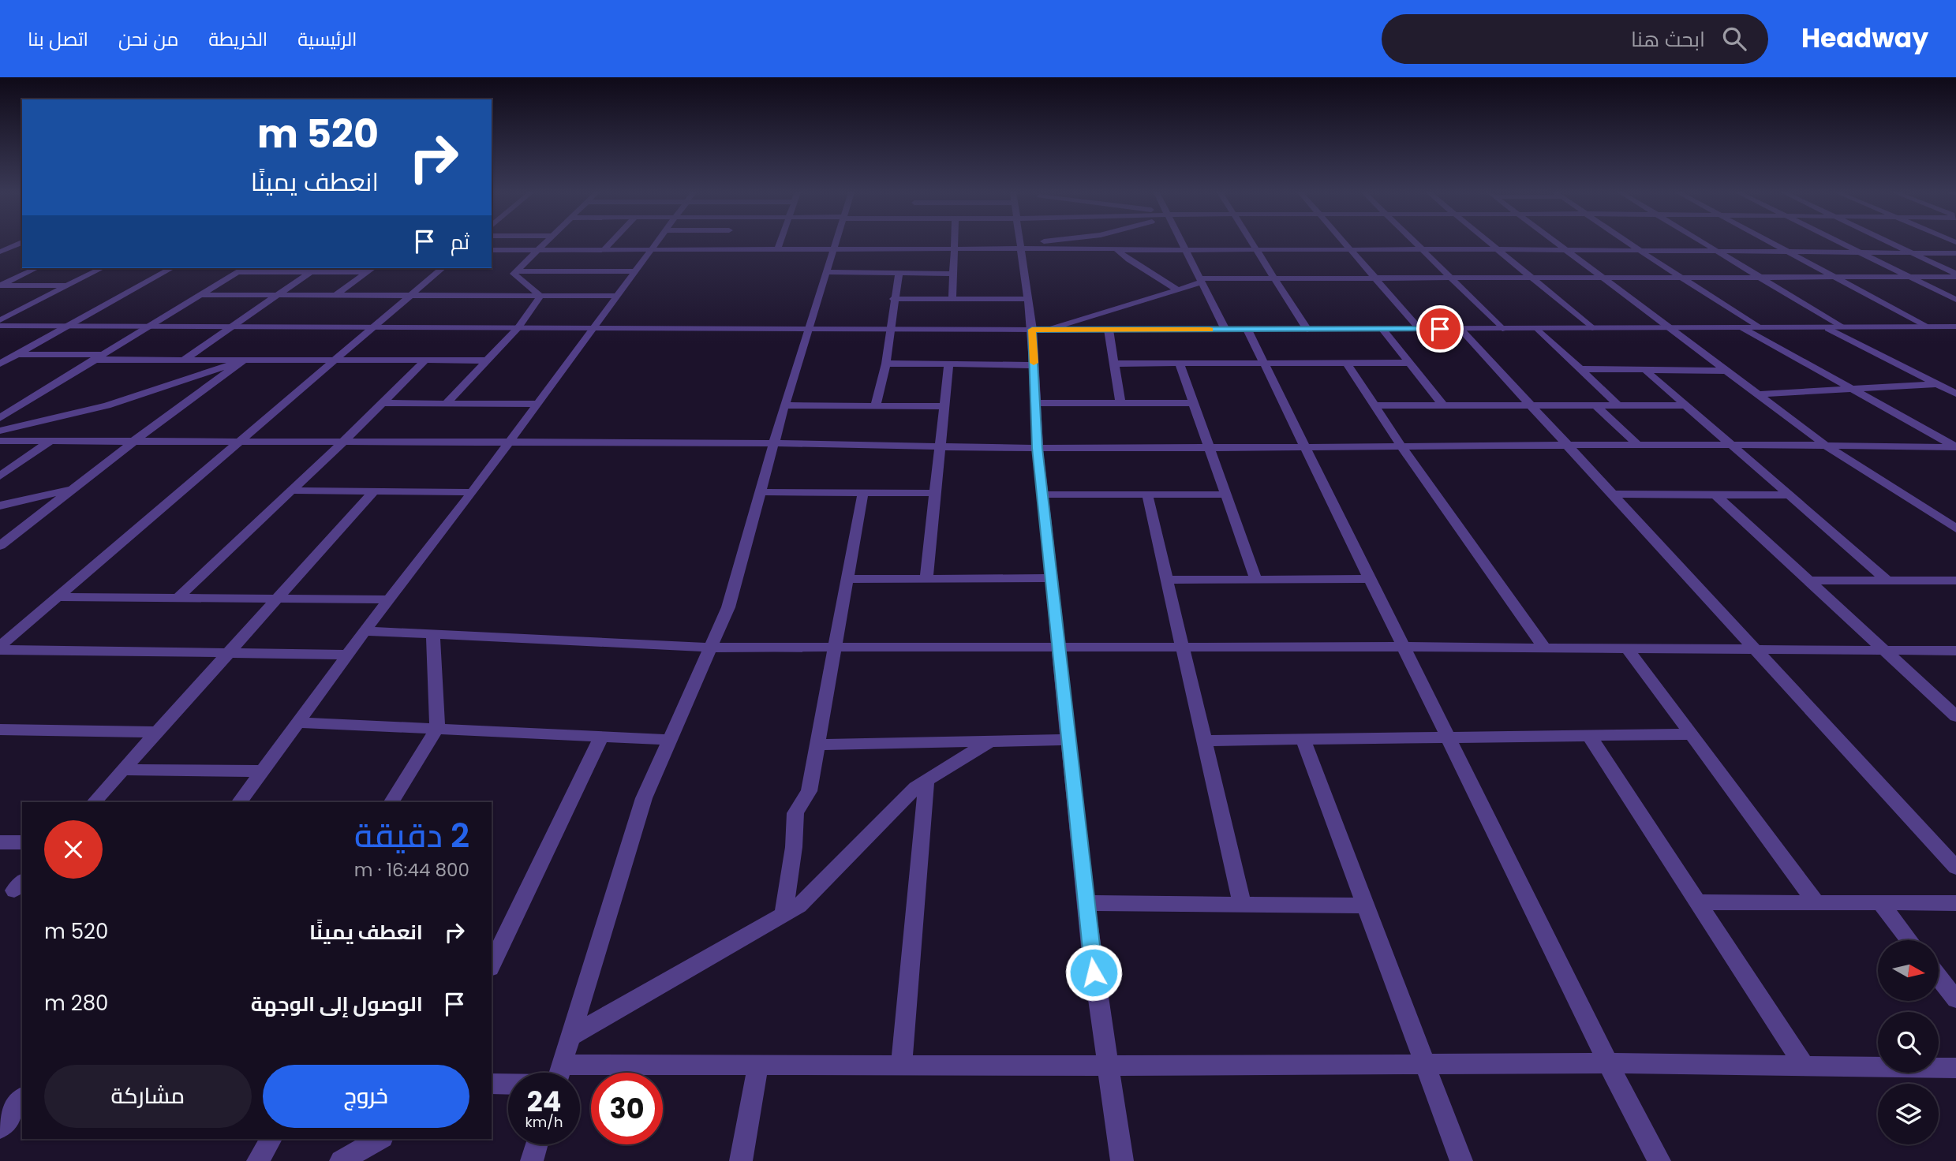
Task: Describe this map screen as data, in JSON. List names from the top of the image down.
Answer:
{
  "north": "right",
  "page": {
    "header": "Headway",
    "search": "ابحث هنا",
    "nav": [
      "الرئيسية",
      "الخريطة",
      "من نحن",
      "اتصل بنا"
    ],
    "turn": ["520 m", "انعطف يمينًا"],
    "then": "ثم",
    "heading": ["2 دقيقة", "800 m · 16:44"],
    "list": [
      {
        "name": "انعطف يمينًا",
        "value": "520 m"
      },
      {
        "name": "الوصول إلى الوجهة",
        "value": "280 m"
      }
    ],
    "buttons": ["خروج", "مشاركة"],
    "speed": "24 km/h",
    "limit": "30"
  }
}
